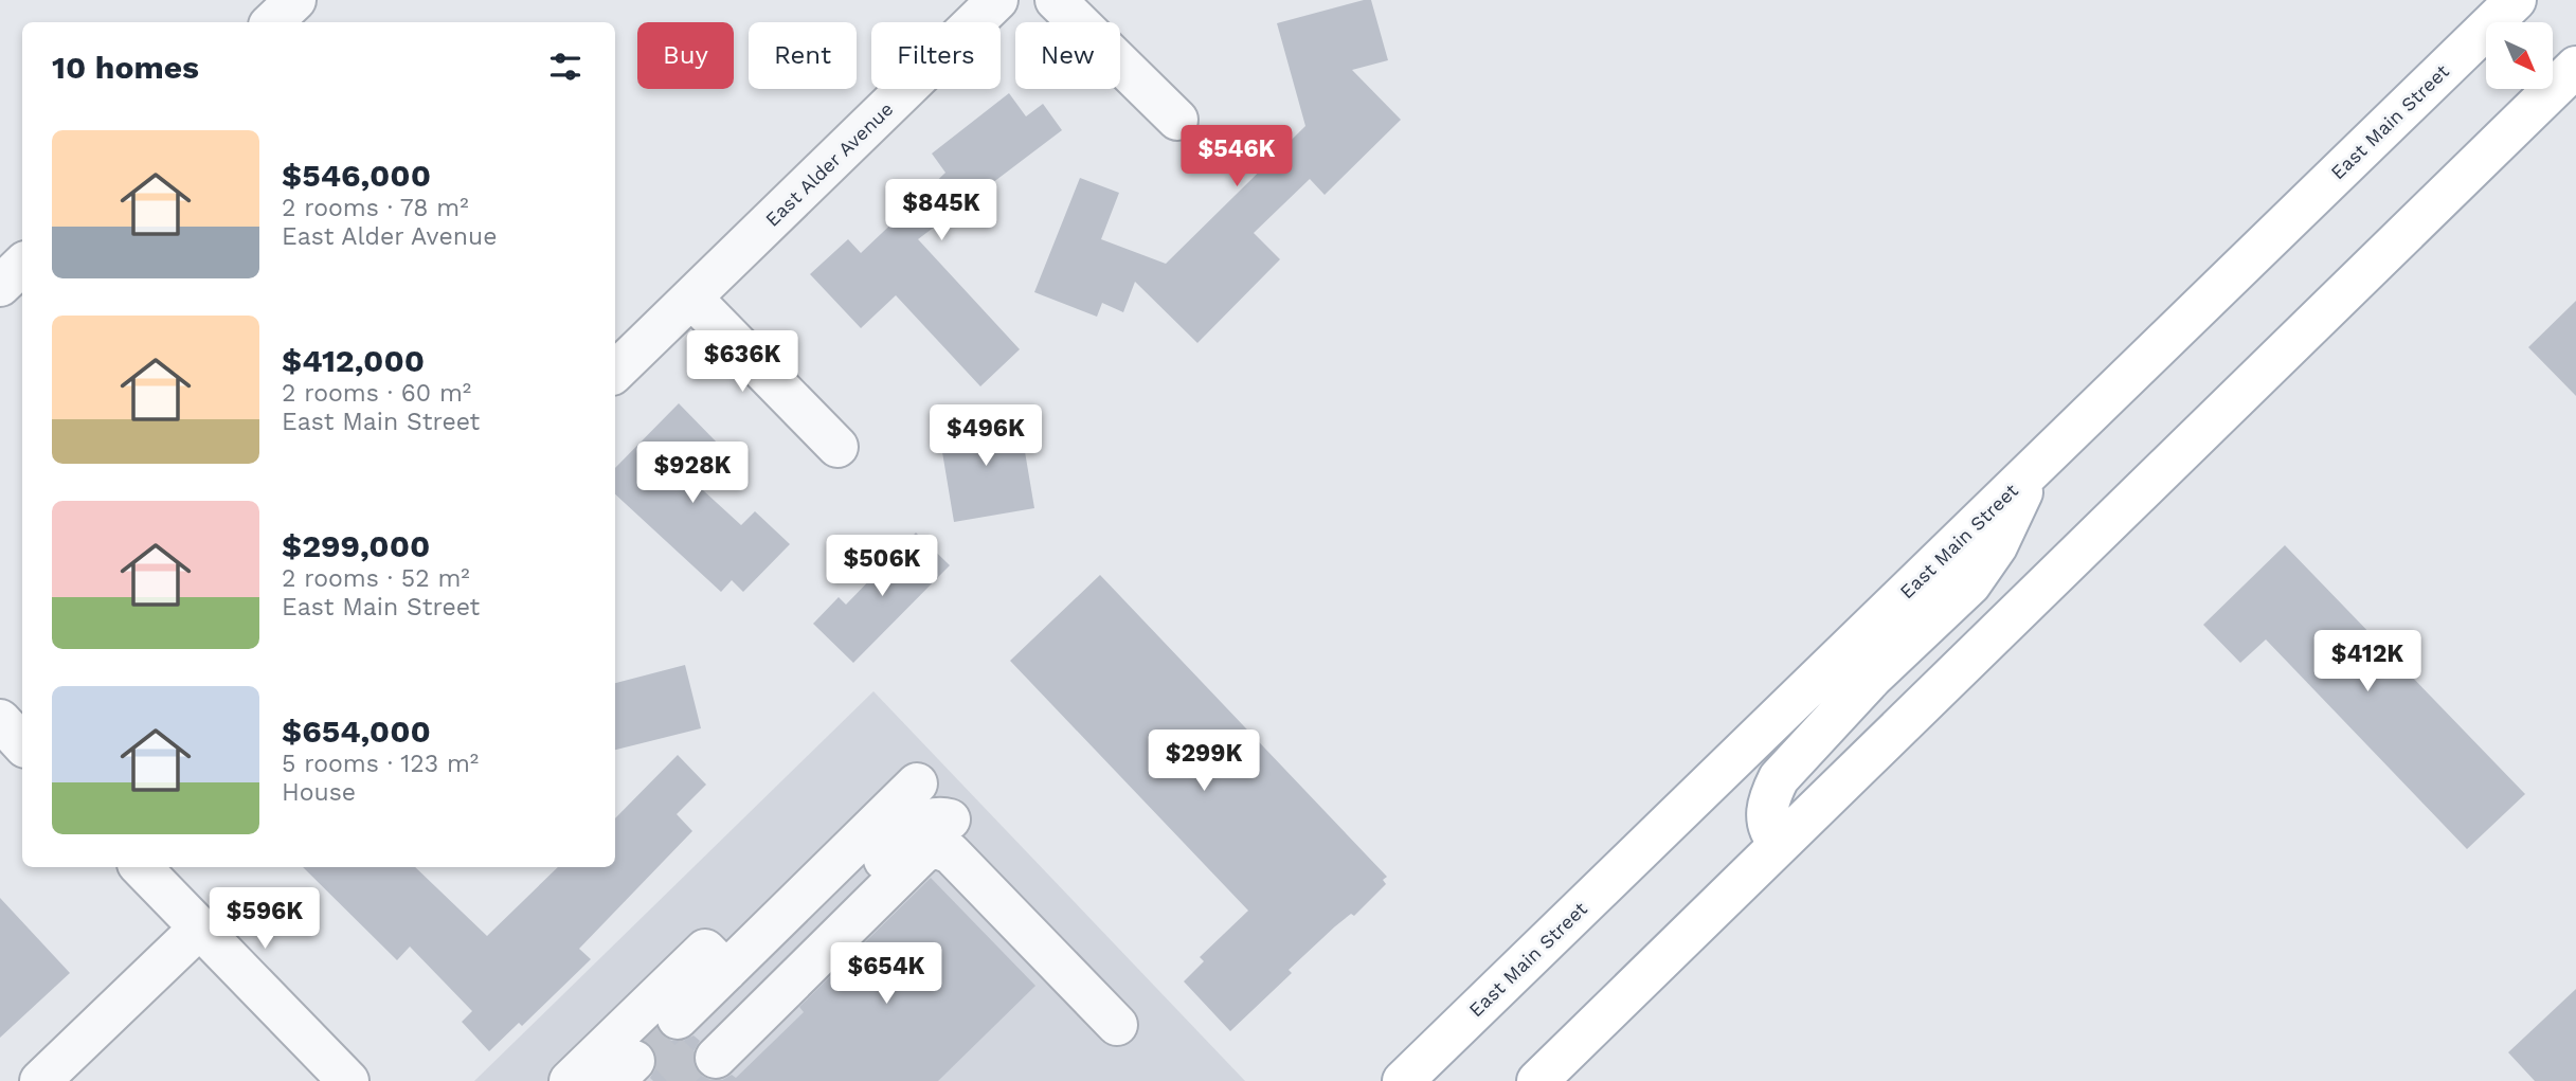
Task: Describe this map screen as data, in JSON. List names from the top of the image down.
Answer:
{
  "streets": {
    "main road": ["East Main Street"],
    "street": ["East Alder Avenue"]
  },
  "north": "bottom right",
  "page": {
    "chip": [
      "Buy",
      "Rent",
      "Filters",
      "New"
    ],
    "heading": "10 homes",
    "list": [
      {
        "name": "$546,000",
        "note": "2 rooms · 78 m² · East Alder Avenue"
      },
      {
        "name": "$412,000",
        "note": "2 rooms · 60 m² · East Main Street"
      },
      {
        "name": "$299,000",
        "note": "2 rooms · 52 m² · East Main Street"
      },
      {
        "name": "$654,000",
        "note": "5 rooms · 123 m² · House"
      }
    ],
    "price": [
      "$546K",
      "$845K",
      "$636K",
      "$496K",
      "$928K",
      "$506K",
      "$412K",
      "$299K",
      "$596K",
      "$654K"
    ]
  }
}
